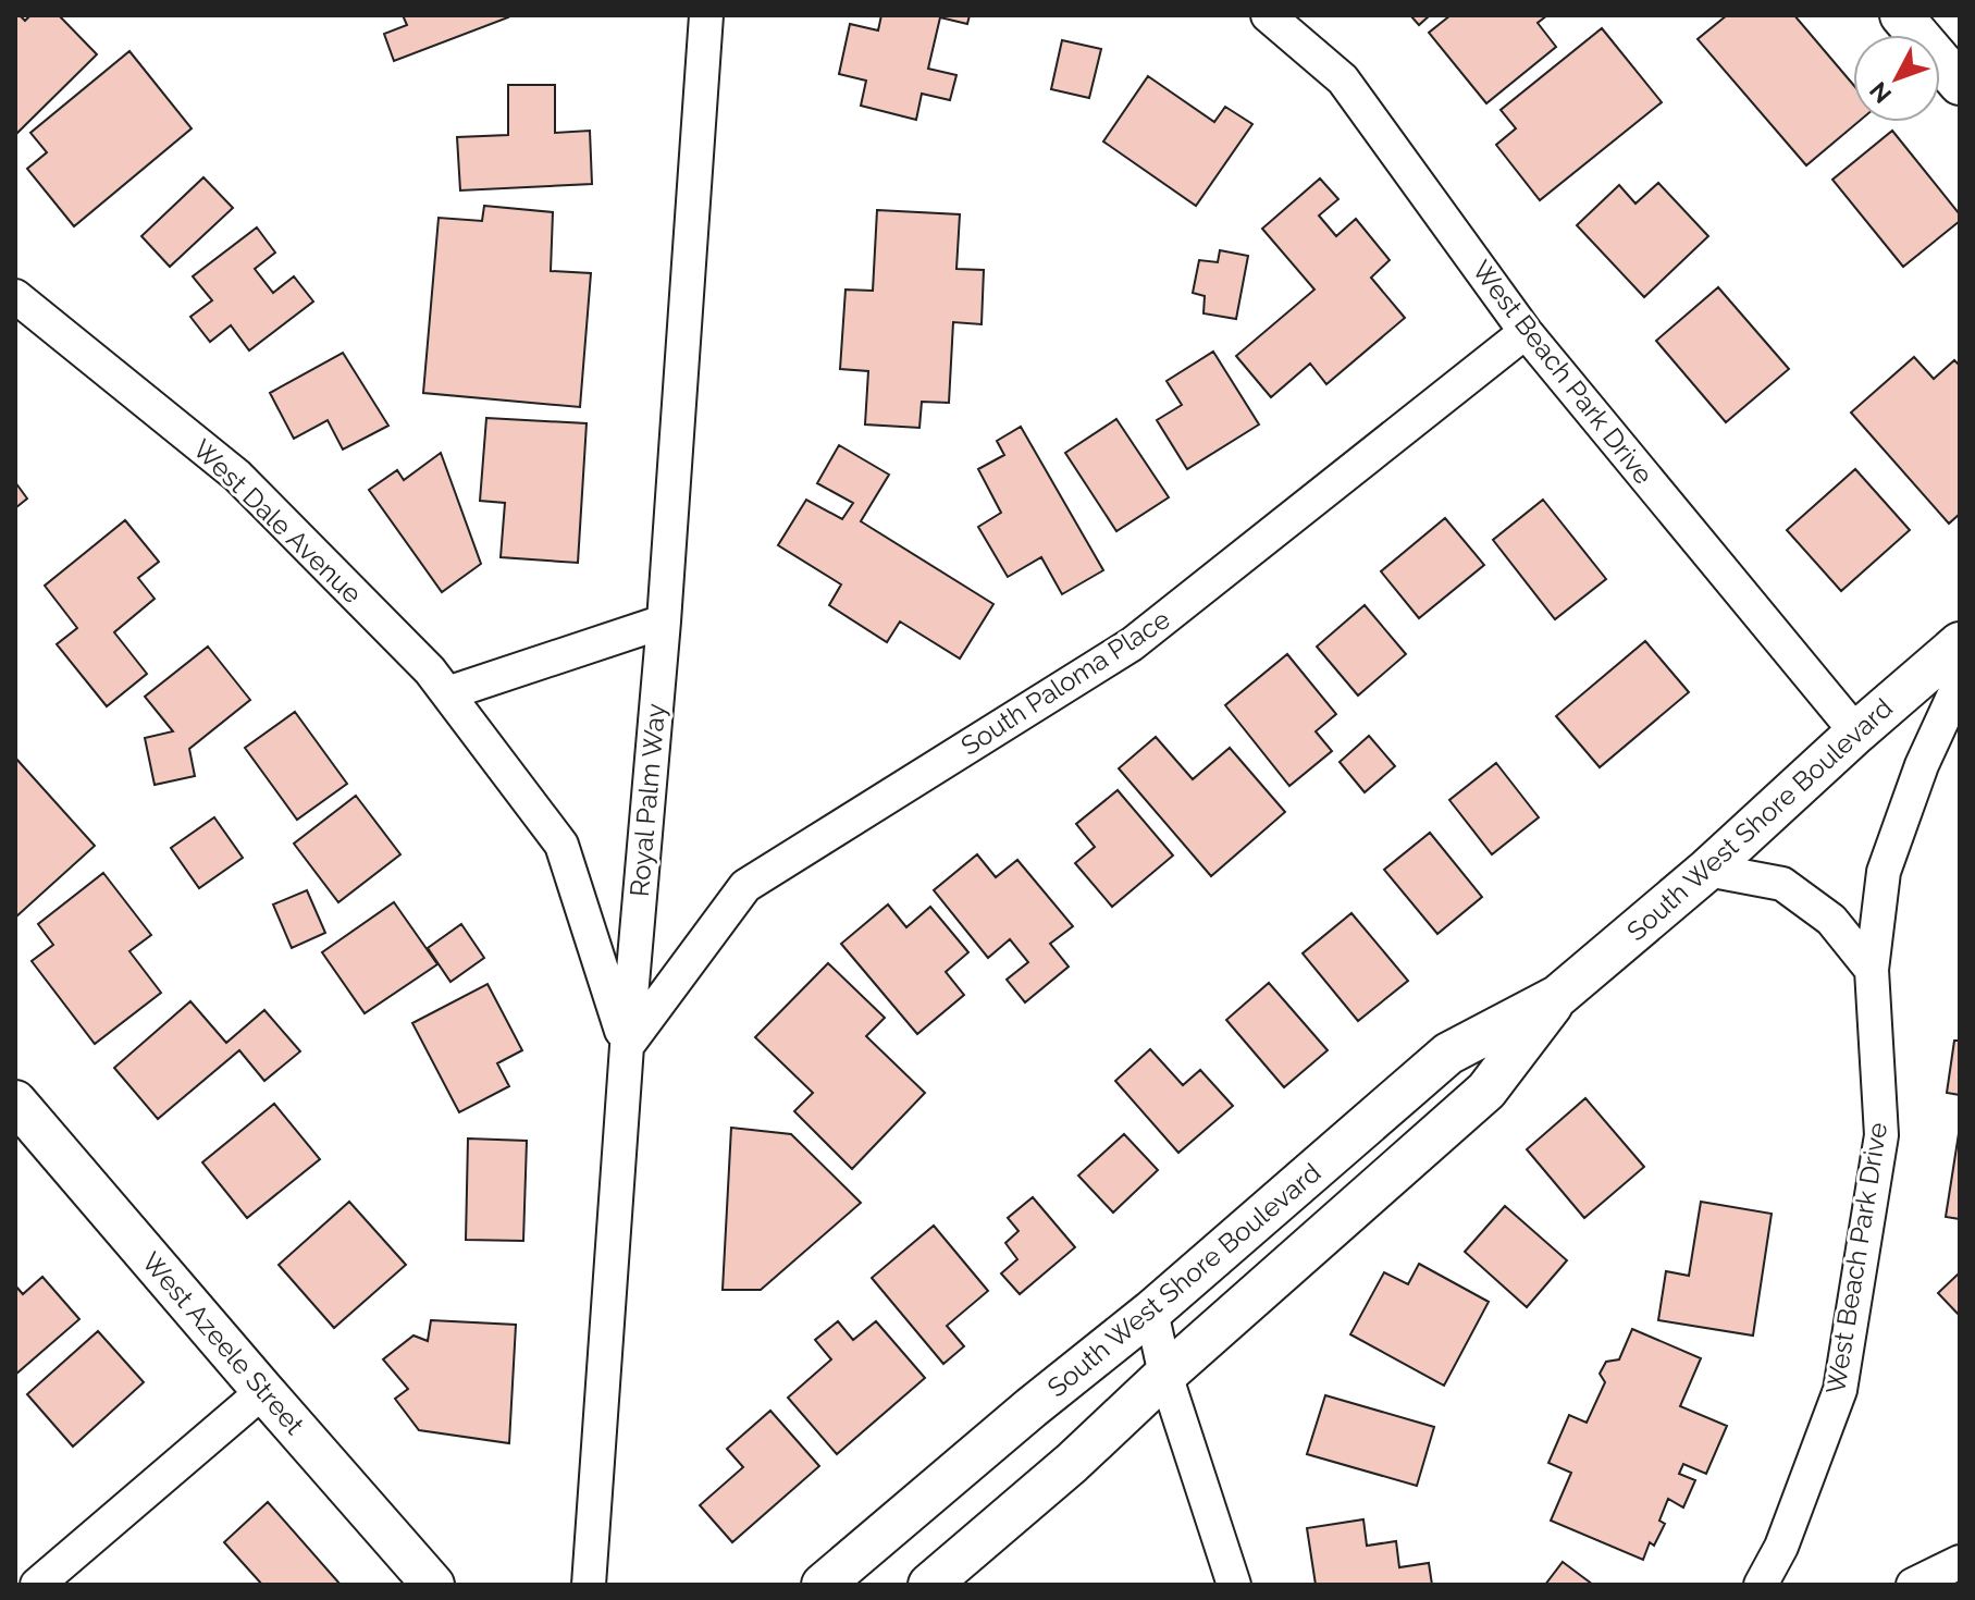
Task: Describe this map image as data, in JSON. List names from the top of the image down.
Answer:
{
  "streets": {
    "street": [
      "West Beach Park Drive",
      "West Dale Avenue",
      "South Paloma Place",
      "Royal Palm Way",
      "South West Shore Boulevard",
      "West Azeele Street"
    ]
  },
  "crossings": [
    ["West Beach Park Drive", "South Paloma Place"],
    ["West Beach Park Drive", "South West Shore Boulevard"],
    ["West Dale Avenue", "South Paloma Place"],
    ["West Dale Avenue", "Royal Palm Way"],
    ["South Paloma Place", "Royal Palm Way"]
  ],
  "north": "bottom left"
}
